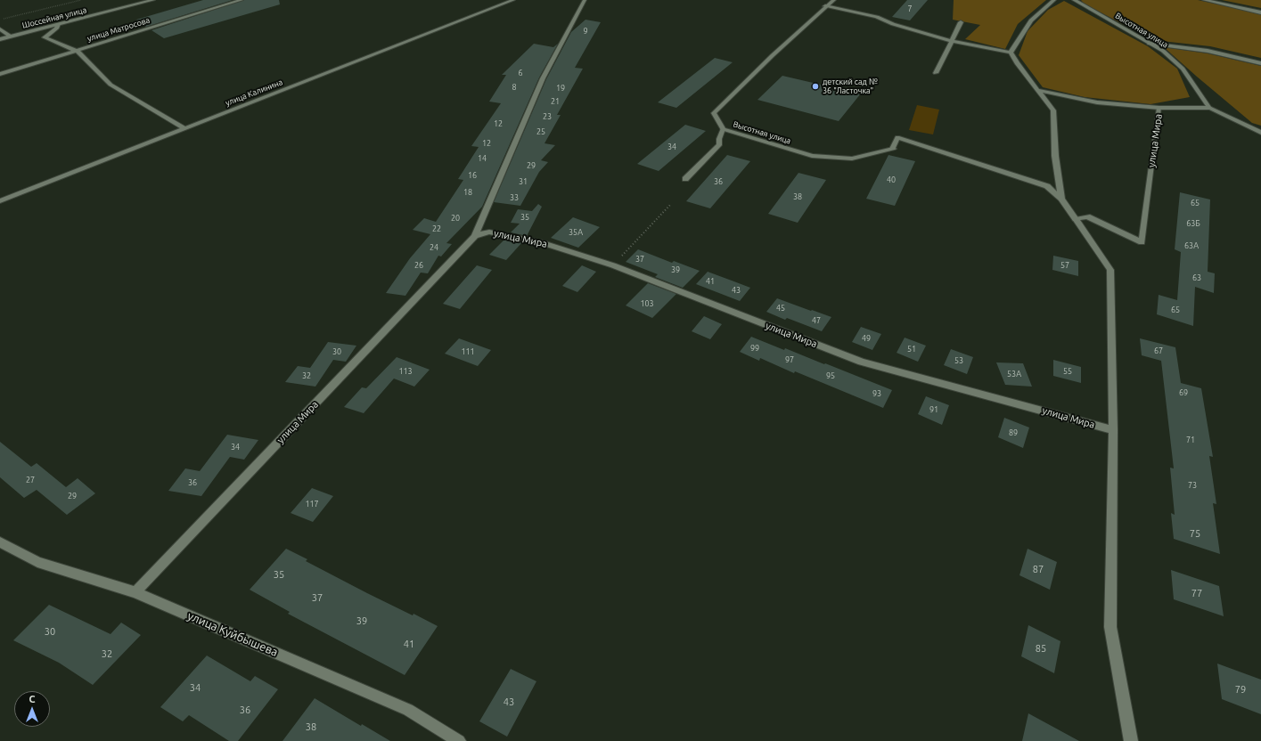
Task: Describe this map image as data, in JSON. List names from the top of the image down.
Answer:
{
  "streets": {
    "street": [
      "Шоссейная улица",
      "улица Матросова",
      "Высотная улица",
      "улица Калинина",
      "улица Мира",
      "улица Куйбышева"
    ]
  },
  "crossings": [
    ["улица Мира", "улица Куйбышева"]
  ],
  "places": ["детский сад № 36 \"Ласточка\""],
  "house_numbers": [
    "7",
    "9",
    "6",
    "8",
    "19",
    "21",
    "23",
    "12",
    "25",
    "12",
    "34",
    "14",
    "29",
    "16",
    "40",
    "31",
    "36",
    "18",
    "38",
    "33",
    "65",
    "35",
    "20",
    "63Б",
    "22",
    "35А",
    "63А",
    "24",
    "37",
    "26",
    "57",
    "39",
    "63",
    "41",
    "43",
    "103",
    "45",
    "65",
    "47",
    "49",
    "99",
    "51",
    "67",
    "30",
    "111",
    "97",
    "53",
    "113",
    "55",
    "53А",
    "32",
    "95",
    "69",
    "93",
    "91",
    "89",
    "71",
    "34",
    "27",
    "36",
    "73",
    "29",
    "117",
    "75",
    "87",
    "35",
    "77",
    "37",
    "39",
    "30",
    "41",
    "85",
    "32",
    "34",
    "79",
    "43",
    "36",
    "38"
  ],
  "north": "top"
}
